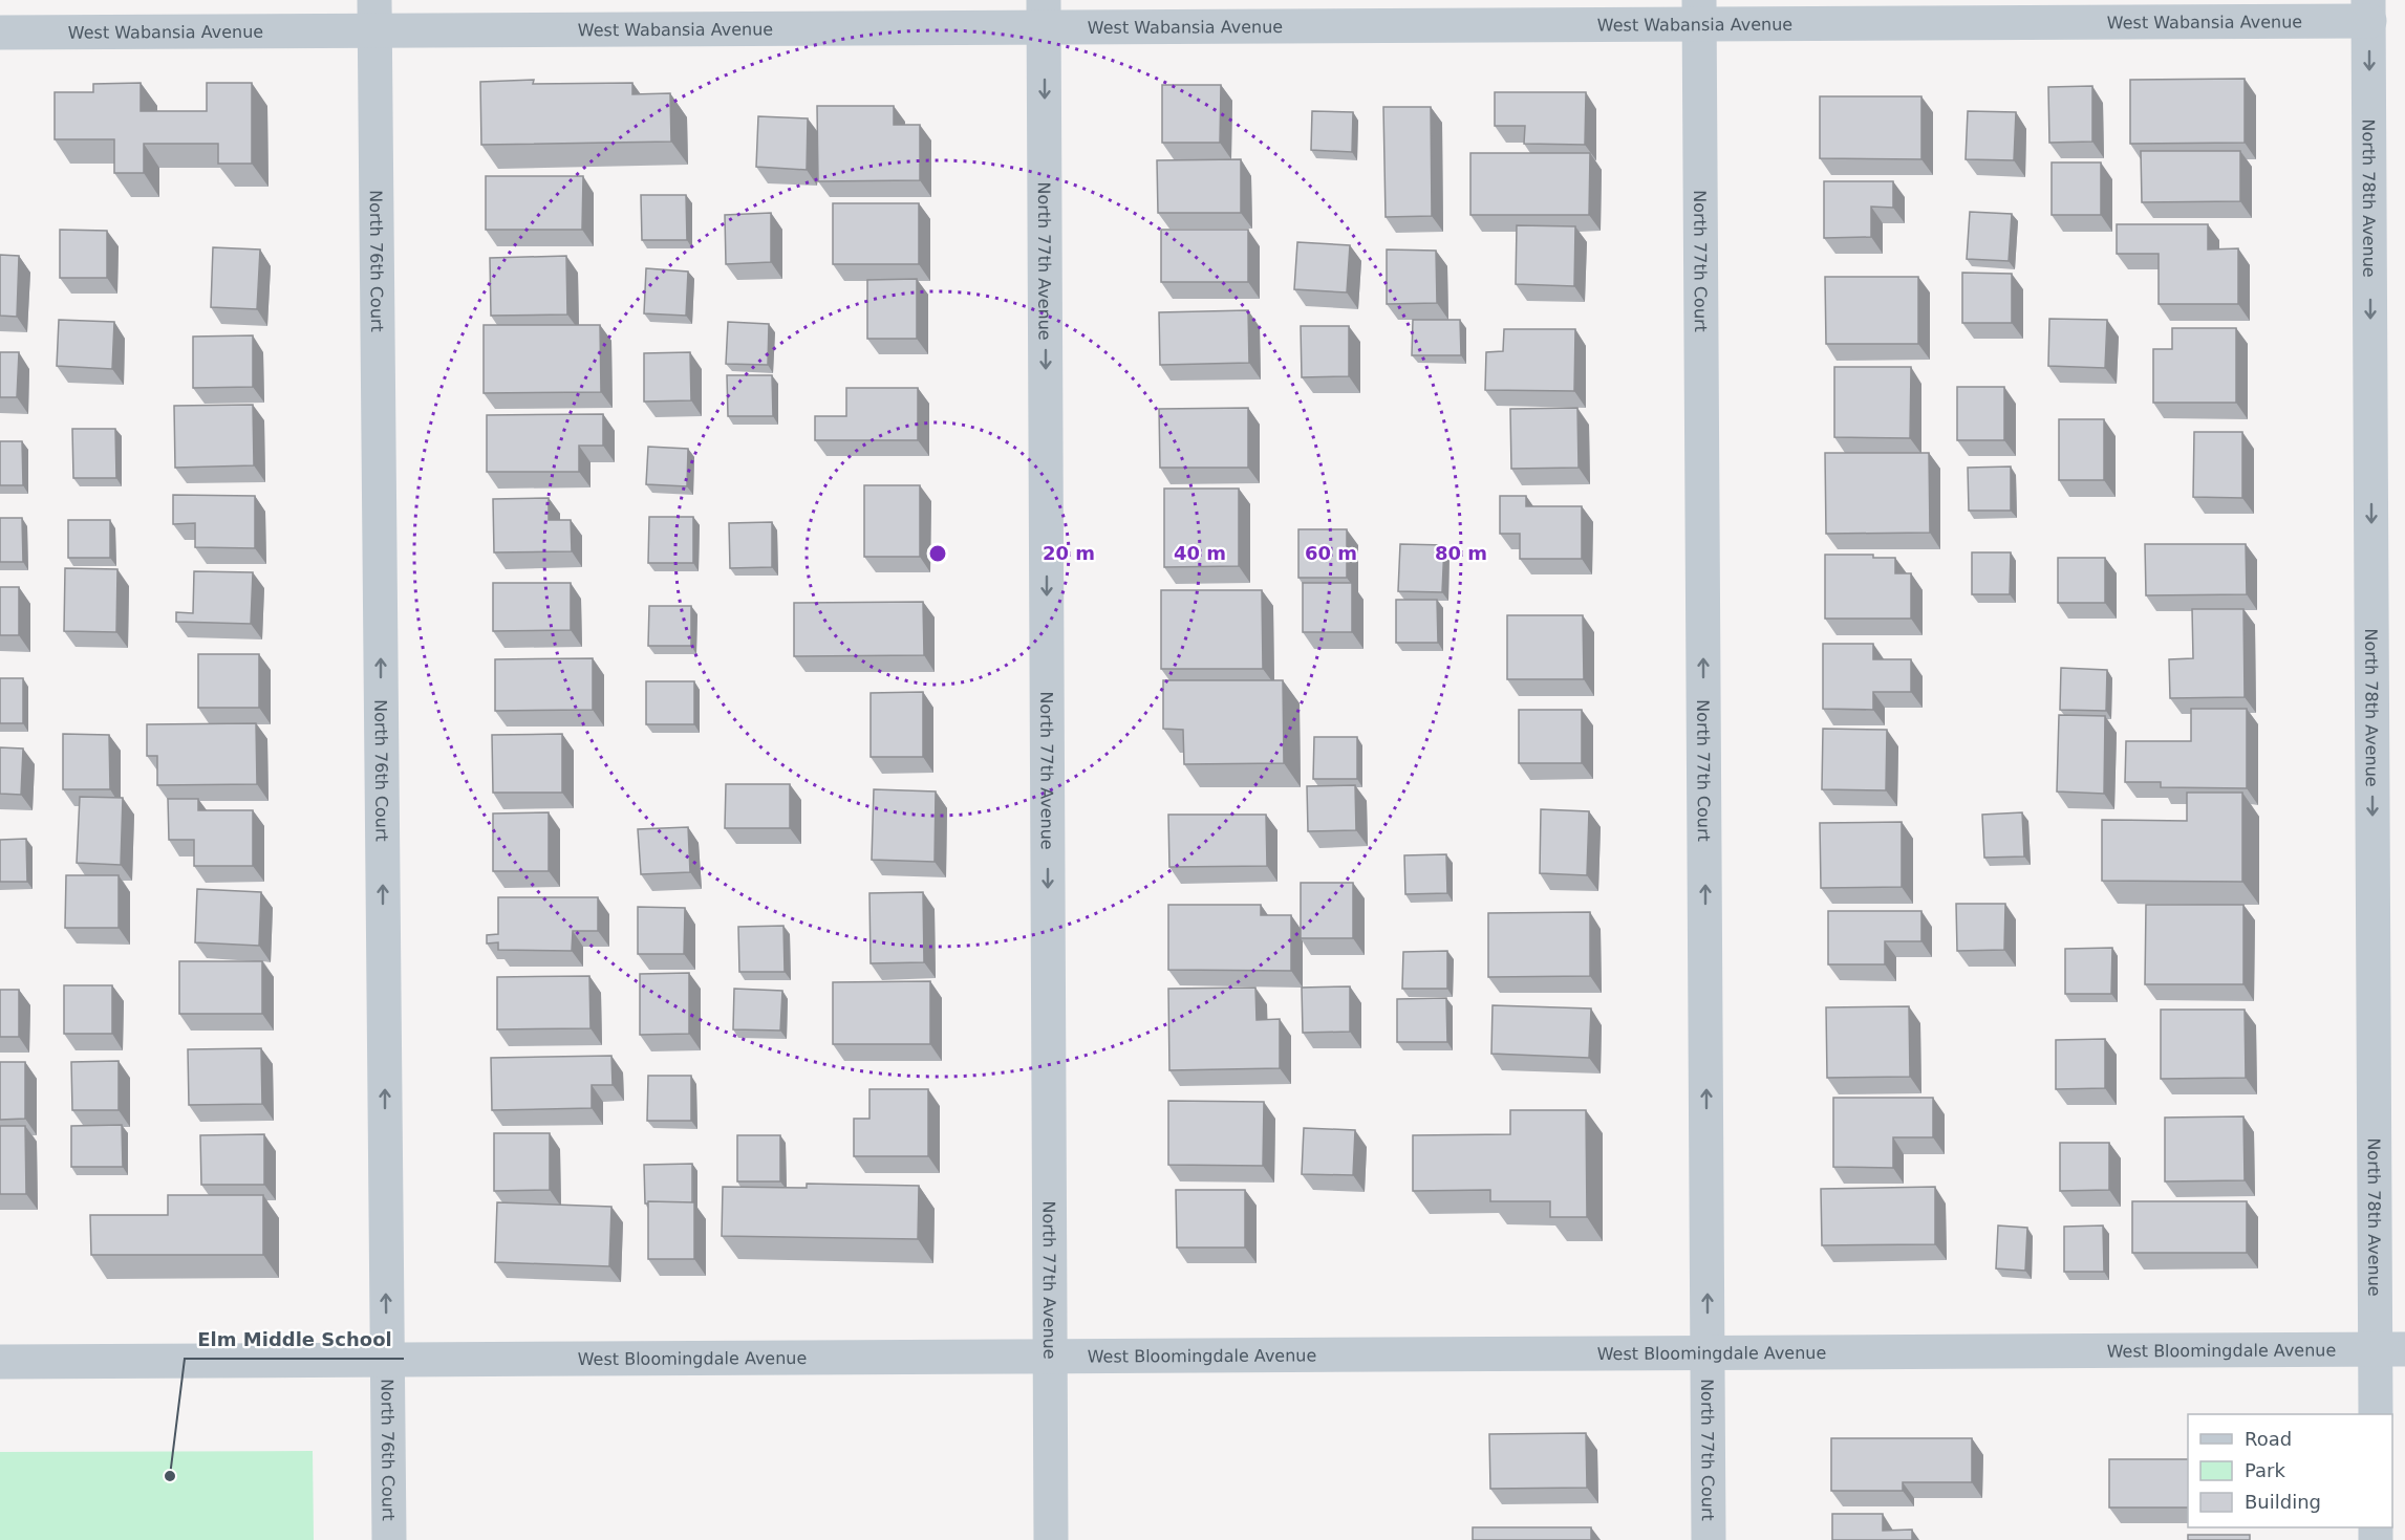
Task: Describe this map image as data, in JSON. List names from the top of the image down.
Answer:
{
  "streets": {
    "street": [
      "West Wabansia Avenue",
      "North 78th Avenue",
      "North 76th Court",
      "North 77th Avenue",
      "North 77th Court",
      "West Bloomingdale Avenue"
    ]
  },
  "crossings": [
    ["West Wabansia Avenue", "North 78th Avenue"],
    ["West Wabansia Avenue", "North 76th Court"],
    ["West Wabansia Avenue", "North 77th Avenue"],
    ["West Wabansia Avenue", "North 77th Court"],
    ["North 78th Avenue", "West Bloomingdale Avenue"],
    ["North 76th Court", "West Bloomingdale Avenue"],
    ["North 77th Avenue", "West Bloomingdale Avenue"],
    ["North 77th Court", "West Bloomingdale Avenue"]
  ],
  "one_way": [
    "North 78th Avenue",
    "North 76th Court",
    "North 77th Avenue",
    "North 77th Court"
  ],
  "places": ["Elm Middle School"],
  "legend": ["Road", "Park", "Building"],
  "rings": [
    "20 m",
    "40 m",
    "60 m",
    "80 m"
  ]
}
